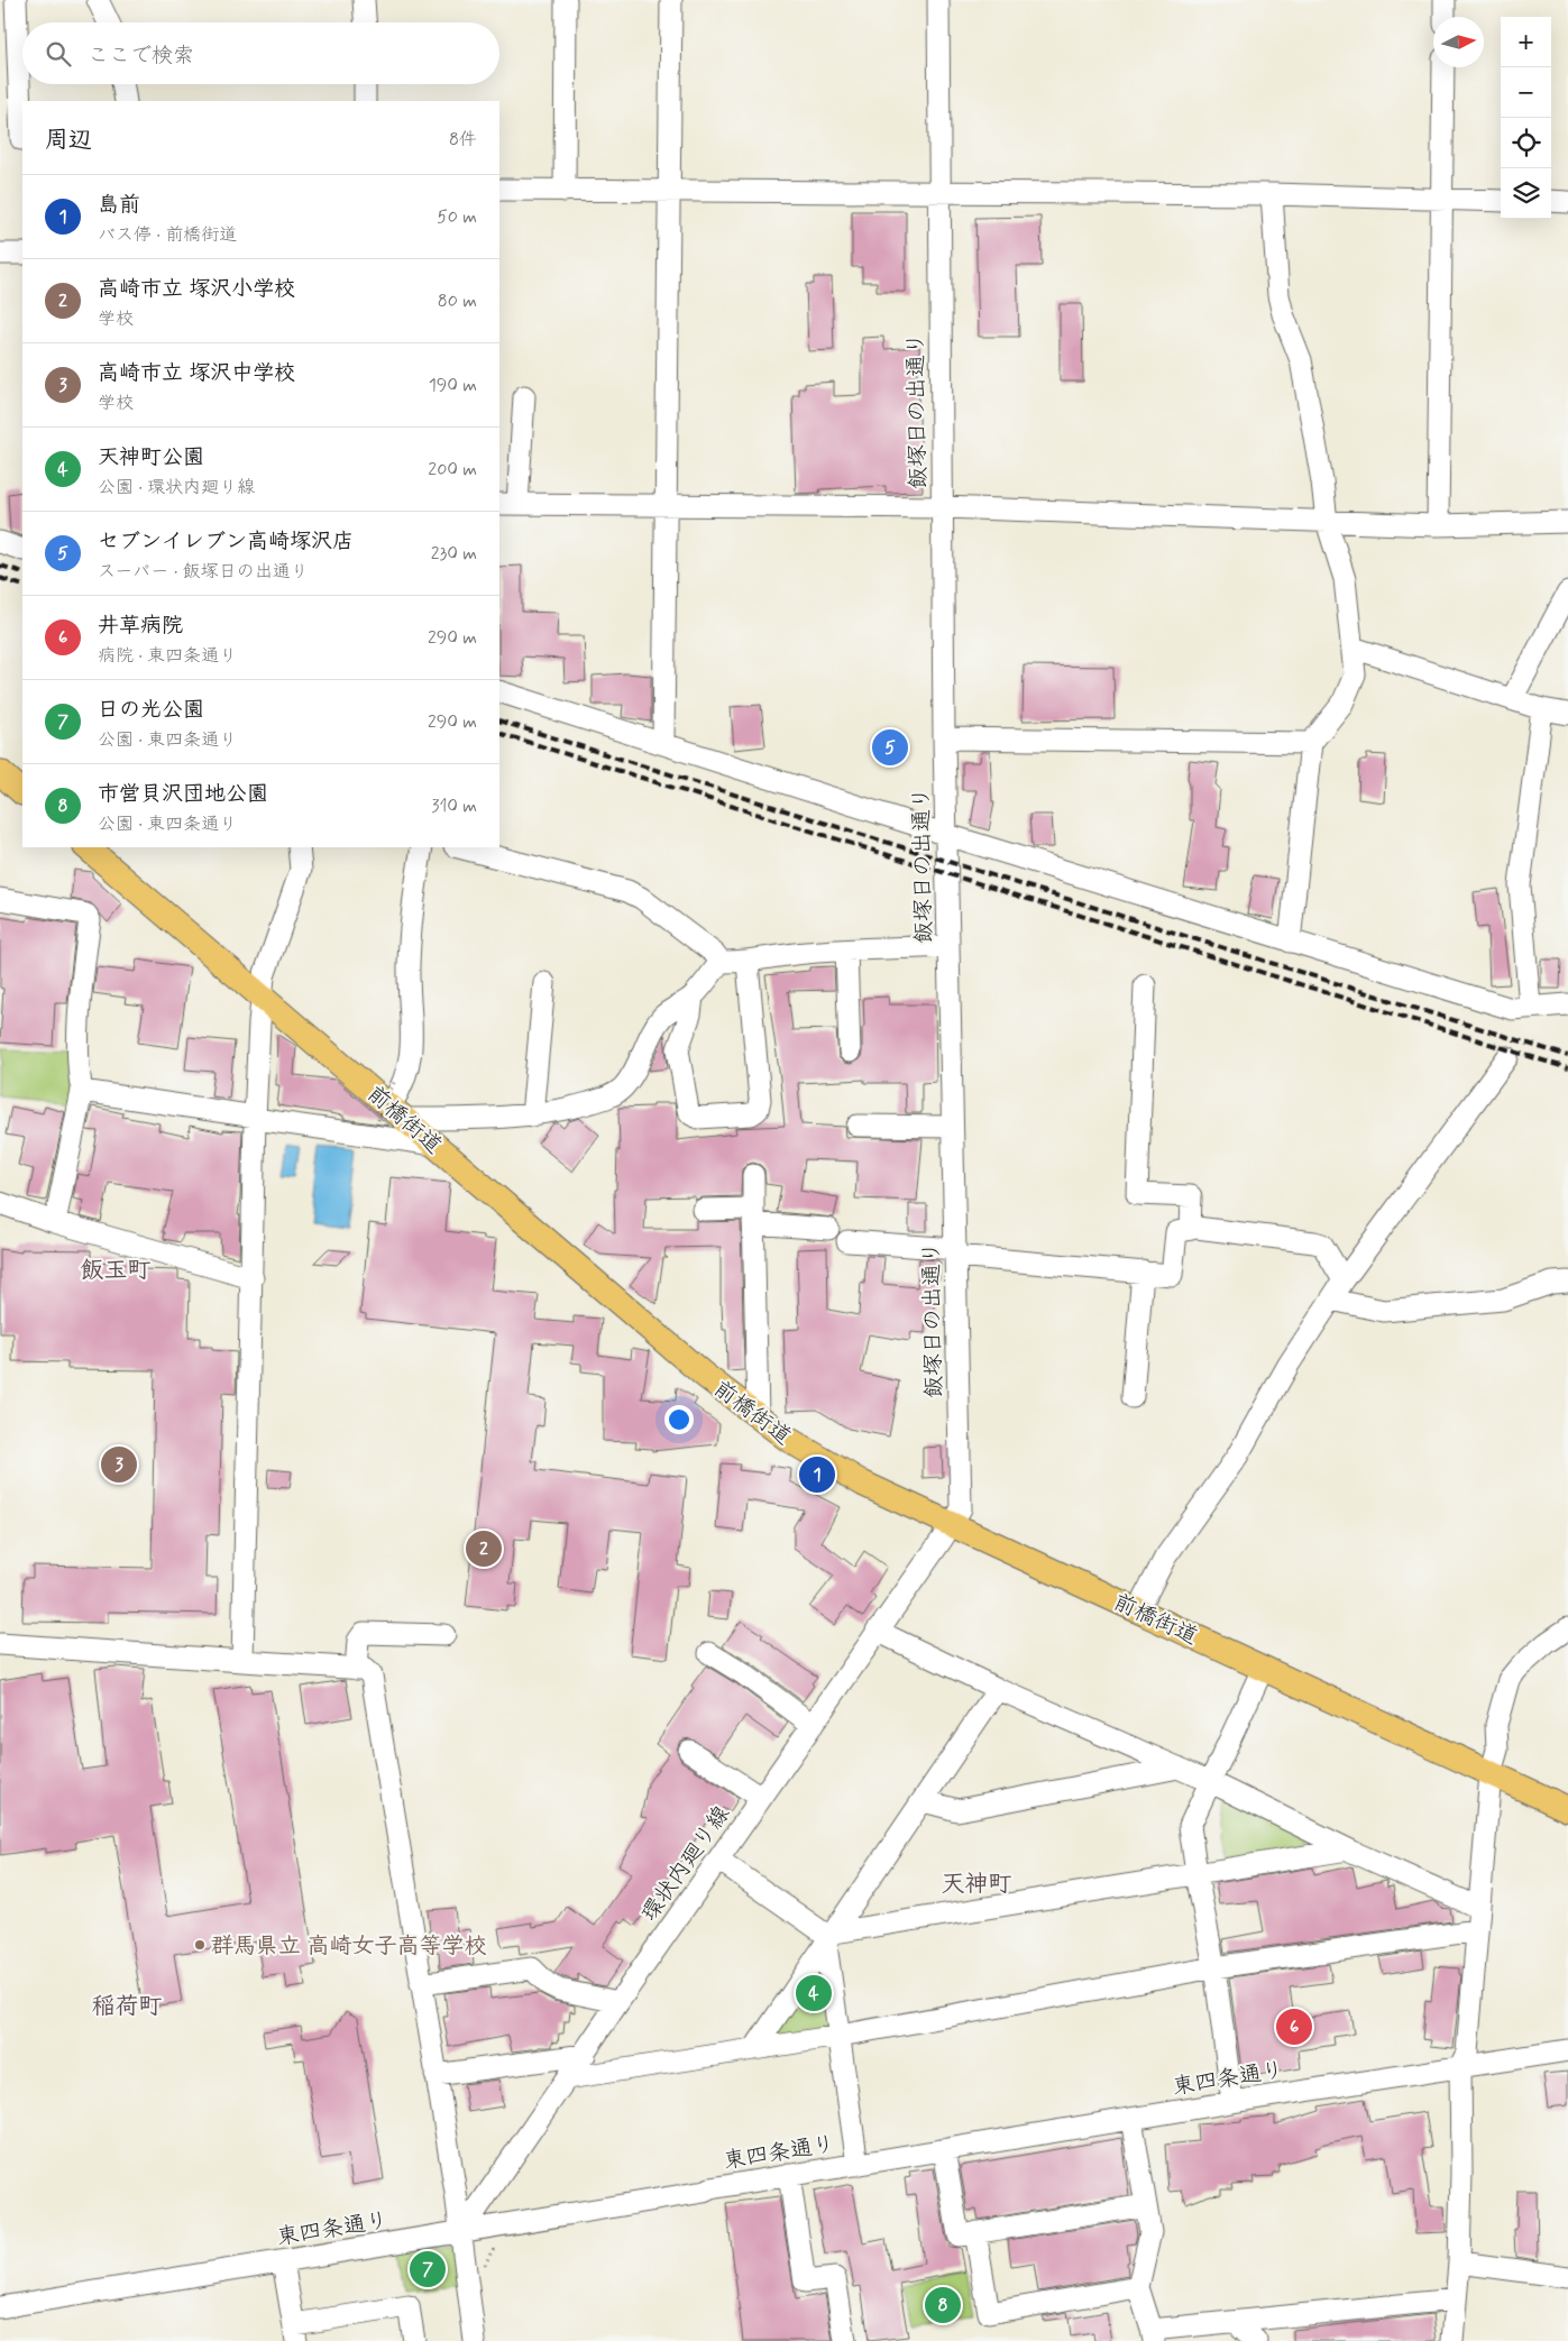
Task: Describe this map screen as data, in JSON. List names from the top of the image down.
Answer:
{
  "streets": {
    "main road": ["前橋街道"],
    "street": ["飯塚日の出通り", "環状内廻り線", "東四条通り"]
  },
  "crossings": [
    ["飯塚日の出通り", "前橋街道"],
    ["飯塚日の出通り", "環状内廻り線"],
    ["前橋街道", "環状内廻り線"],
    ["環状内廻り線", "東四条通り"]
  ],
  "districts": ["飯玉町", "天神町", "稲荷町"],
  "places": ["群馬県立 高崎女子高等学校"],
  "north": "right",
  "page": {
    "map_buttons": ["+", "−"],
    "search": "ここで検索",
    "heading": ["周辺", "8件"],
    "list": [
      {
        "mark": "1",
        "name": "島前",
        "note": "バス停 · 前橋街道",
        "value": "50 m"
      },
      {
        "mark": "2",
        "name": "高崎市立 塚沢小学校",
        "note": "学校",
        "value": "80 m"
      },
      {
        "mark": "3",
        "name": "高崎市立 塚沢中学校",
        "note": "学校",
        "value": "190 m"
      },
      {
        "mark": "4",
        "name": "天神町公園",
        "note": "公園 · 環状内廻り線",
        "value": "200 m"
      },
      {
        "mark": "5",
        "name": "セブンイレブン高崎塚沢店",
        "note": "スーパー · 飯塚日の出通り",
        "value": "230 m"
      },
      {
        "mark": "6",
        "name": "井草病院",
        "note": "病院 · 東四条通り",
        "value": "290 m"
      },
      {
        "mark": "7",
        "name": "日の光公園",
        "note": "公園 · 東四条通り",
        "value": "290 m"
      },
      {
        "mark": "8",
        "name": "市営貝沢団地公園",
        "note": "公園 · 東四条通り",
        "value": "310 m"
      }
    ],
    "pins": [
      "5",
      "3",
      "1",
      "2",
      "4",
      "6",
      "7",
      "8"
    ]
  }
}
